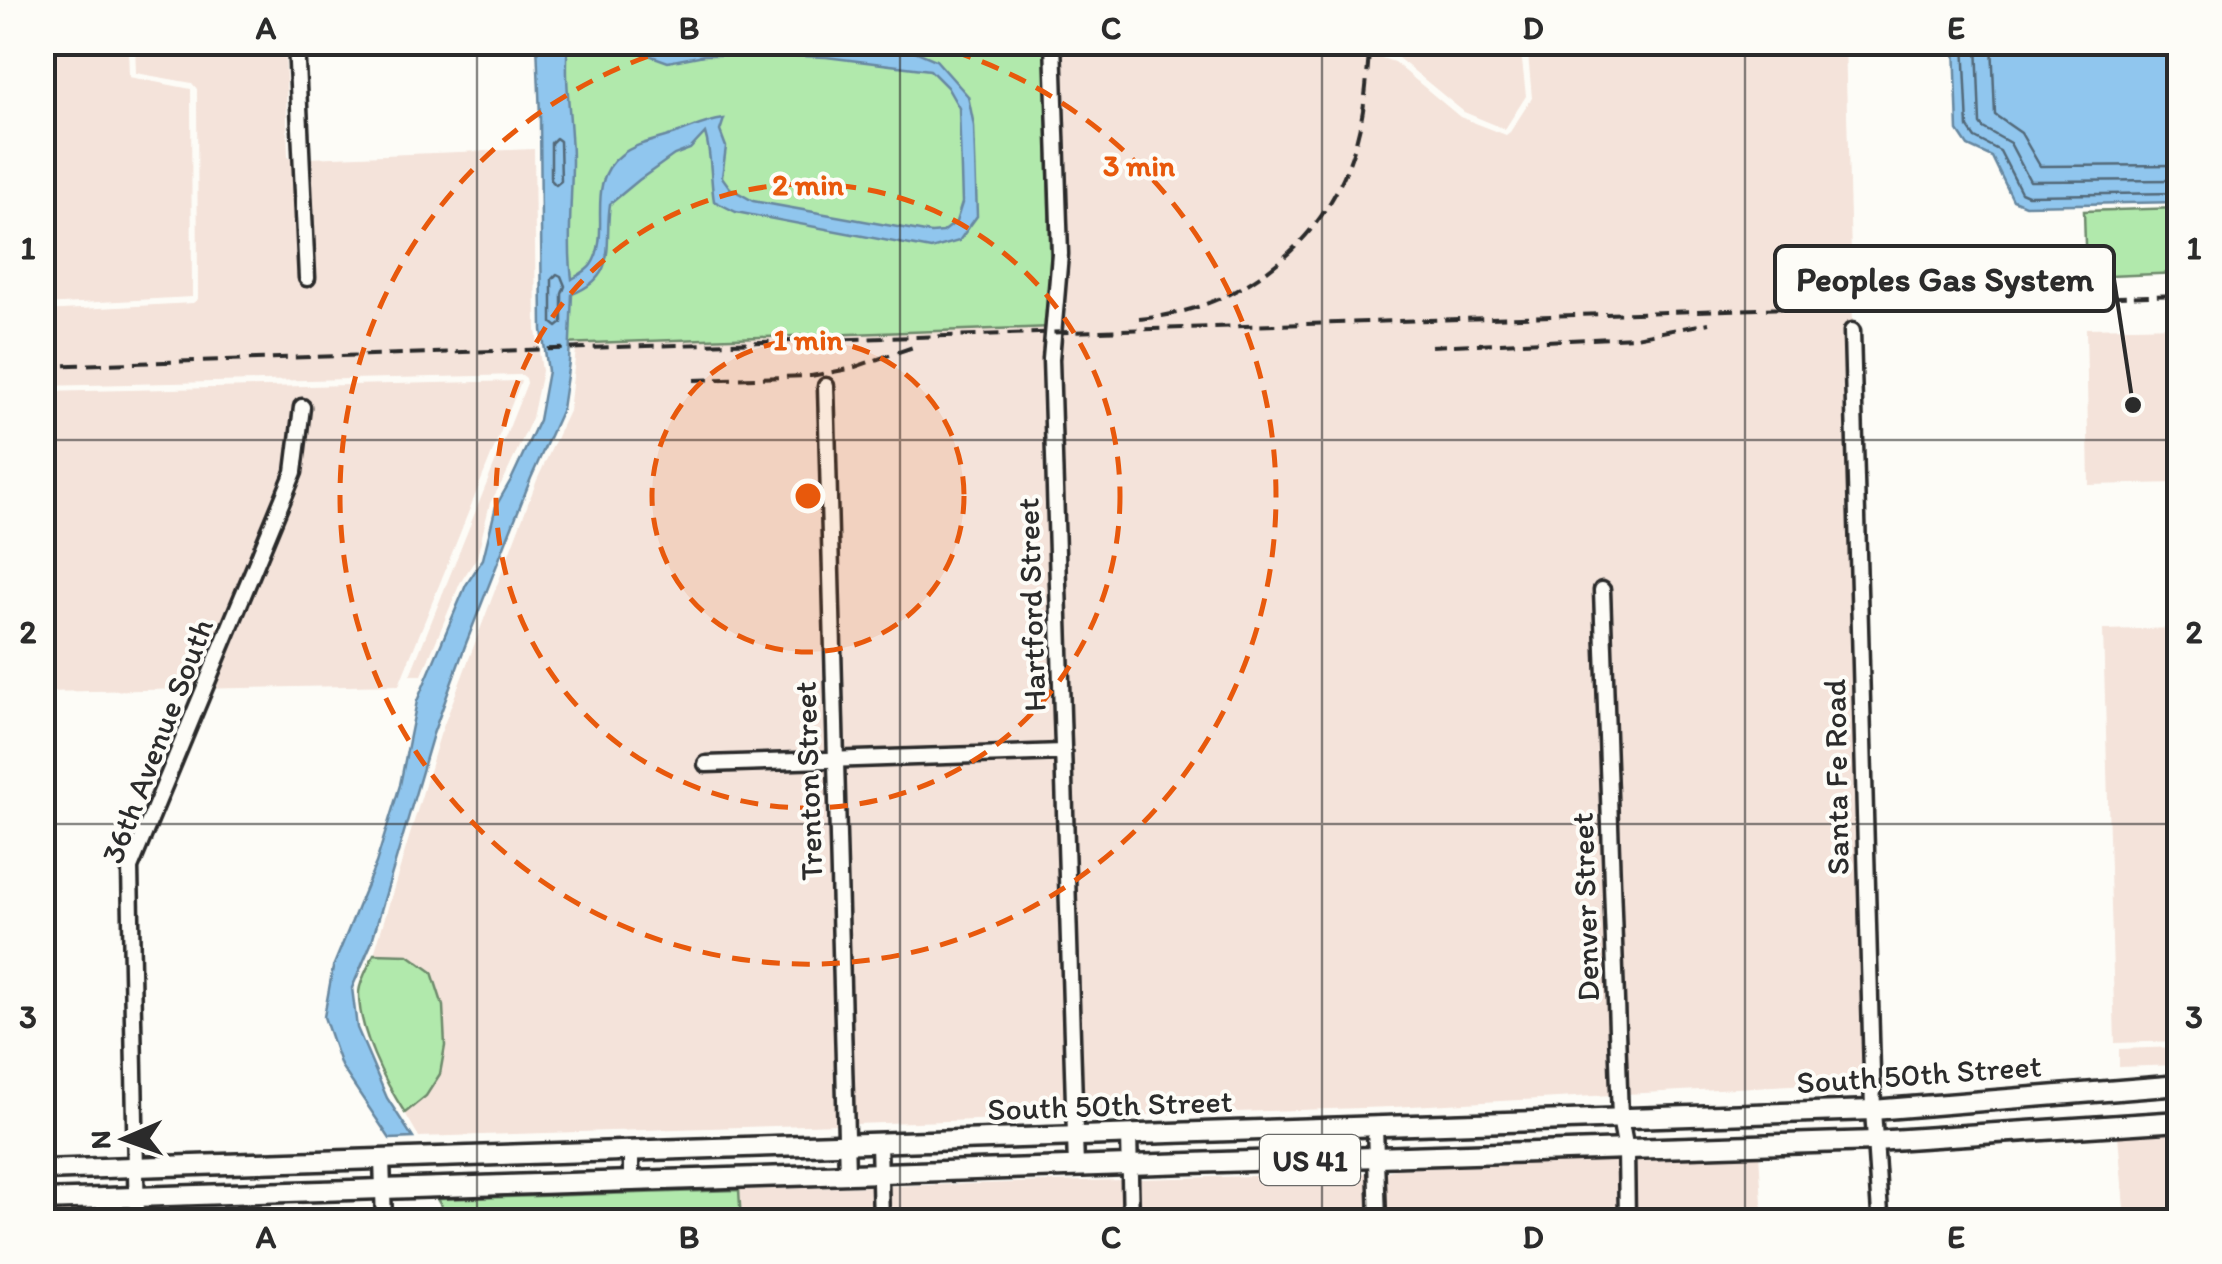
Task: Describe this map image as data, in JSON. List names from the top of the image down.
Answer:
{
  "streets": {
    "main road": ["South 50th Street", "US 41"],
    "street": [
      "Hartford Street",
      "36th Avenue South",
      "Santa Fe Road",
      "Trenton Street",
      "Denver Street"
    ]
  },
  "crossings": [
    ["Hartford Street", "South 50th Street"],
    ["36th Avenue South", "South 50th Street"],
    ["Santa Fe Road", "South 50th Street"],
    ["Trenton Street", "South 50th Street"],
    ["Denver Street", "South 50th Street"]
  ],
  "places": ["Peoples Gas System"],
  "north": "left",
  "grid": {
    "columns": [
      "A",
      "B",
      "C",
      "D",
      "E"
    ],
    "rows": ["1", "2", "3"]
  },
  "rings": ["3 min", "2 min", "1 min"]
}
